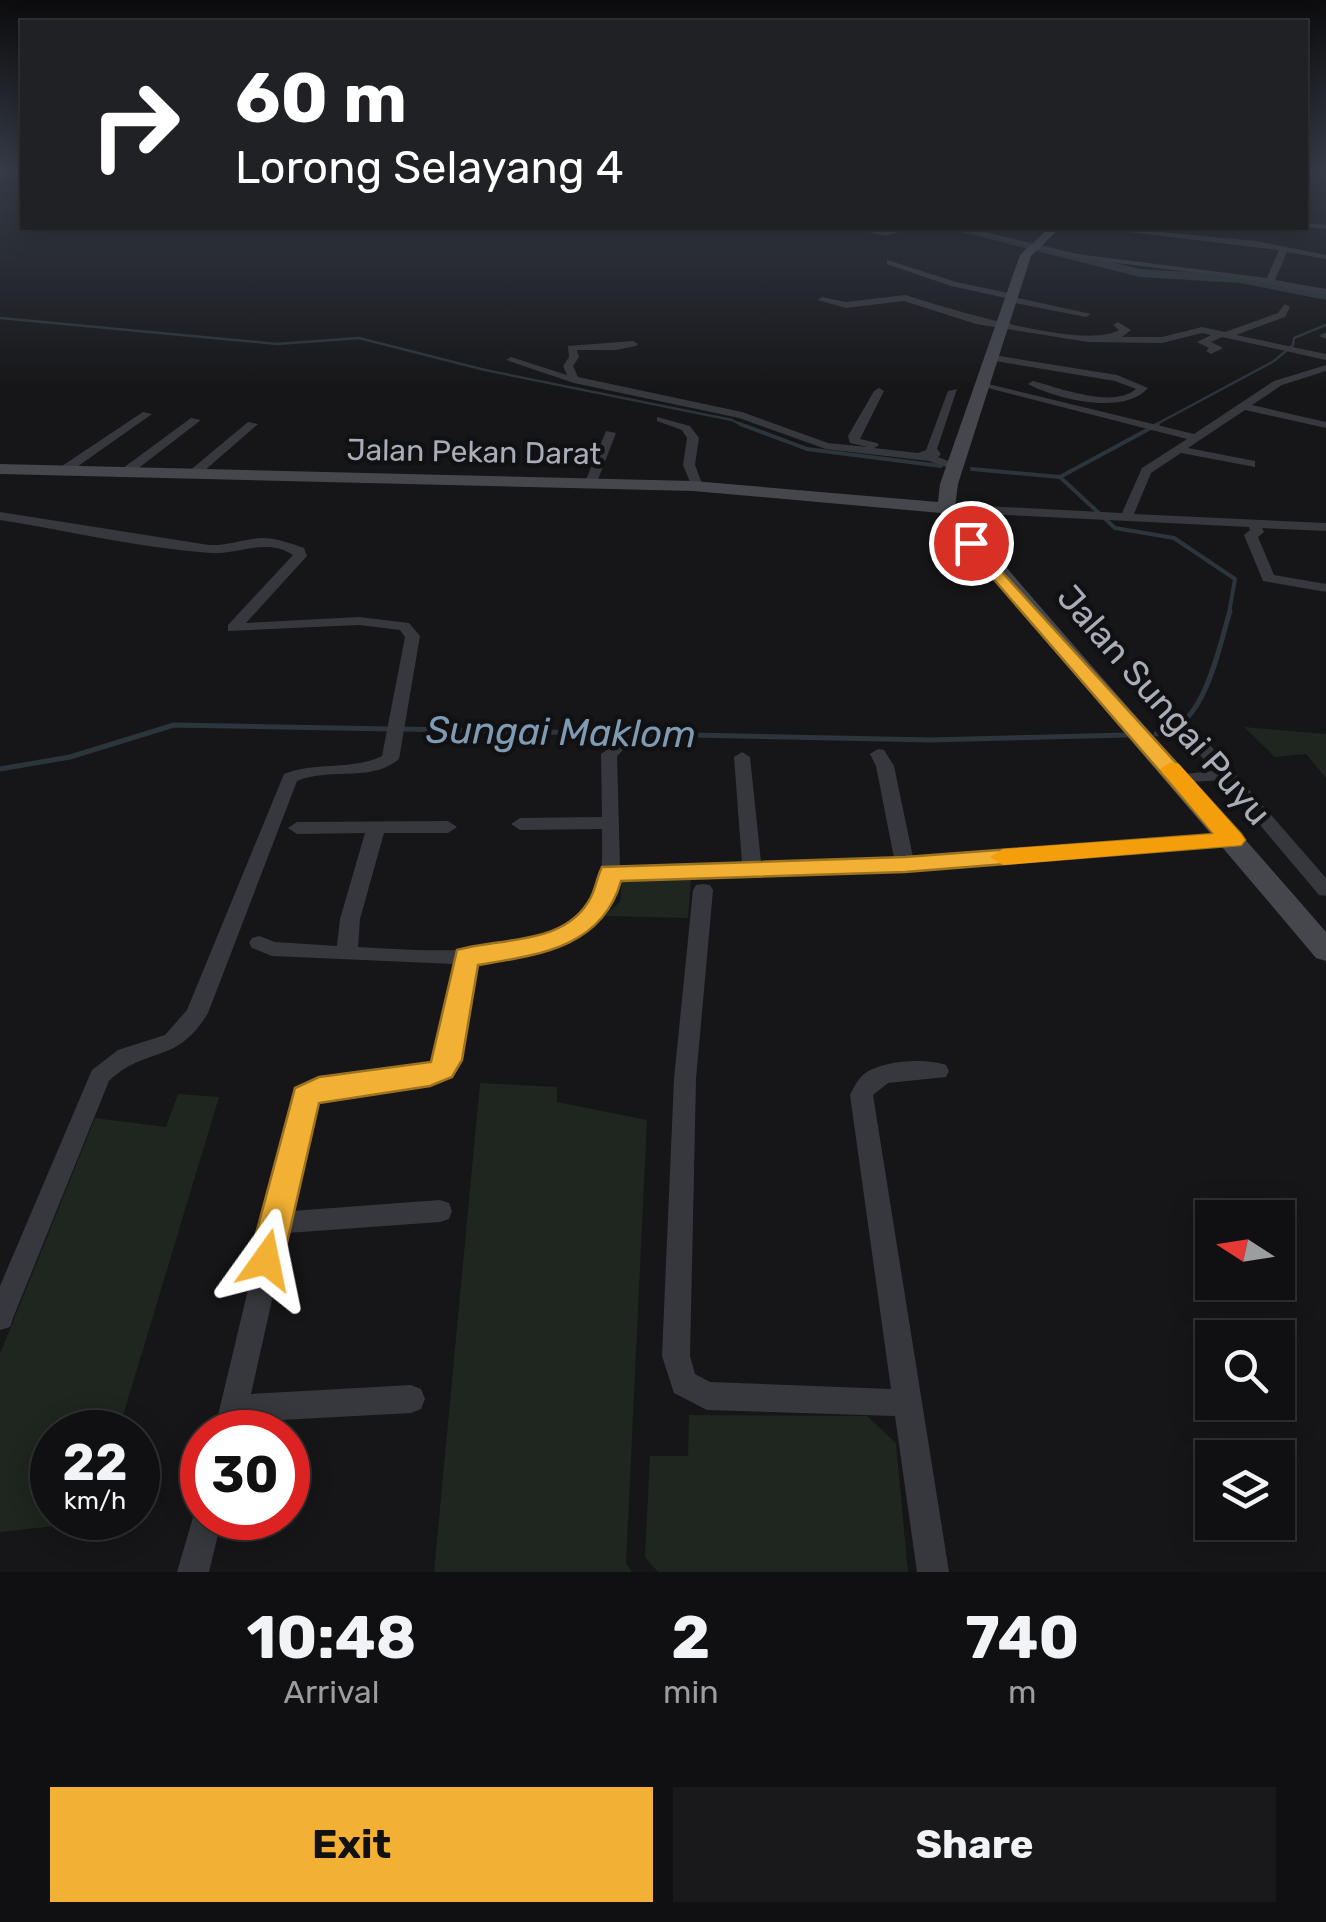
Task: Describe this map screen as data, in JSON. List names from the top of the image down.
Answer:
{
  "streets": {
    "main road": ["Jalan Pekan Darat", "Jalan Sungai Puyu"]
  },
  "crossings": [
    ["Jalan Pekan Darat", "Jalan Sungai Puyu"]
  ],
  "water": ["Sungai Maklom"],
  "north": "left",
  "page": {
    "turn": ["60 m", "Lorong Selayang 4"],
    "speed": "22 km/h",
    "limit": "30",
    "eta": [
      "10:48",
      "Arrival",
      "2",
      "min",
      "740",
      "m"
    ],
    "buttons": ["Exit", "Share"]
  }
}
